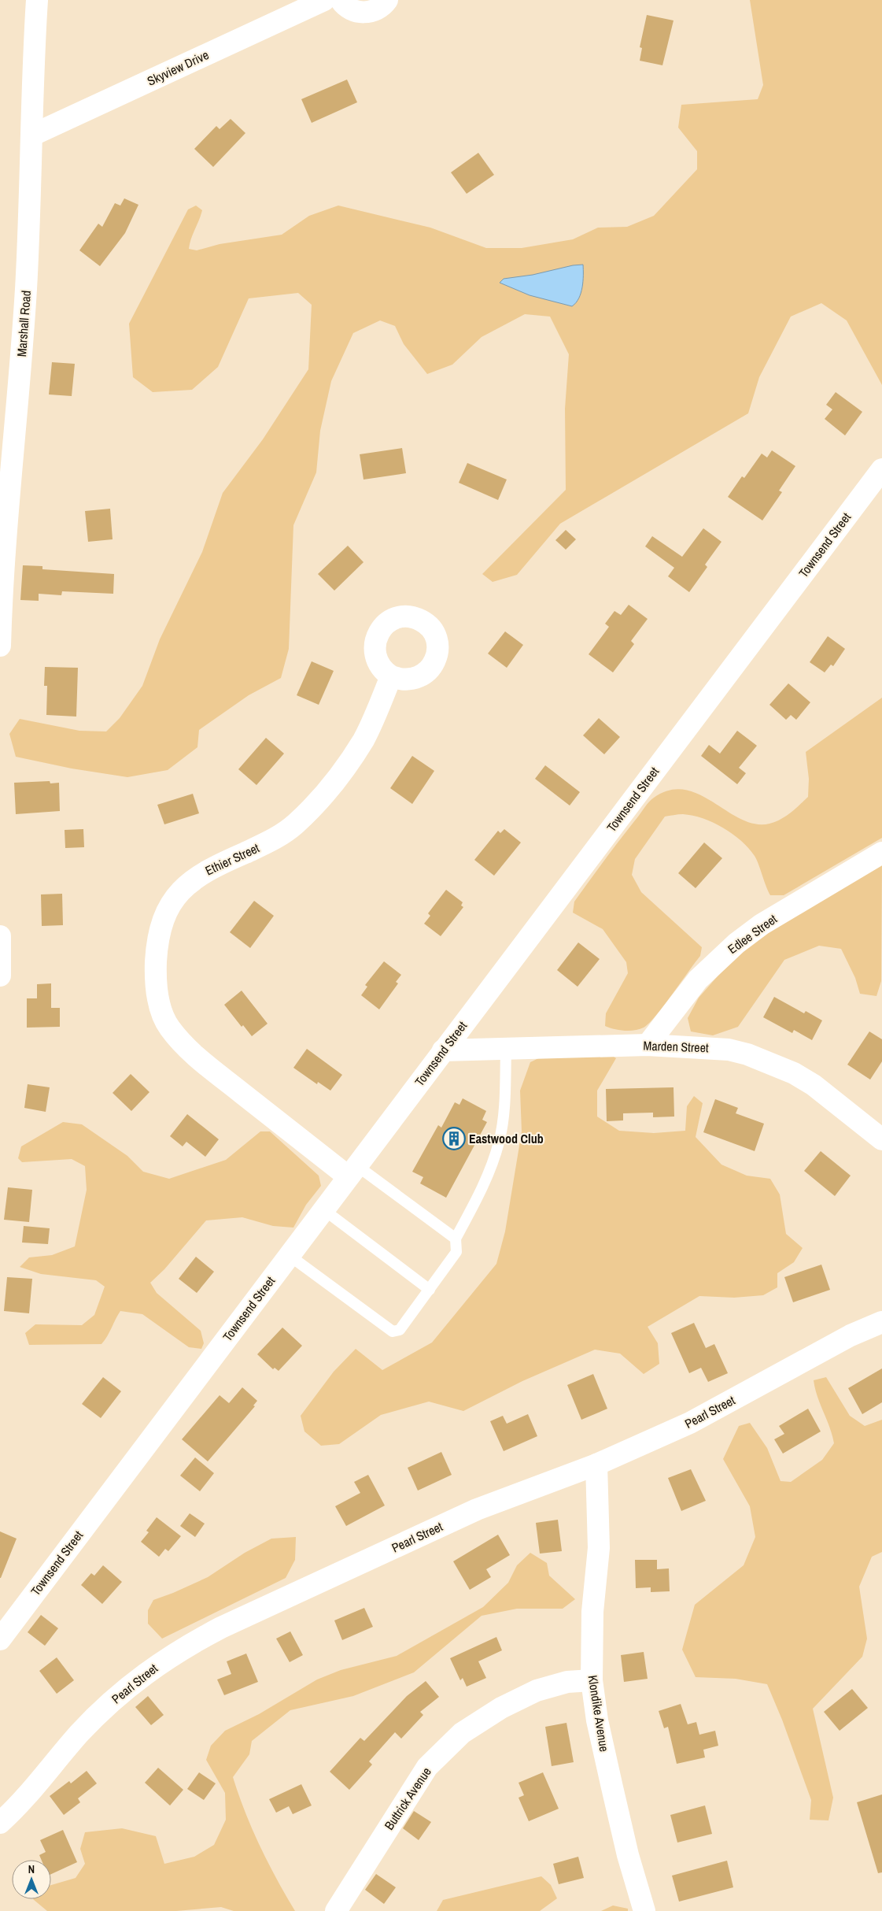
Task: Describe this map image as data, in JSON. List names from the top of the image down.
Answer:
{
  "streets": {
    "street": [
      "Skyview Drive",
      "Marshall Road",
      "Townsend Street",
      "Ethier Street",
      "Edlee Street",
      "Marden Street",
      "Pearl Street",
      "Klondike Avenue",
      "Buttrick Avenue"
    ]
  },
  "crossings": [
    ["Skyview Drive", "Marshall Road"],
    ["Townsend Street", "Ethier Street"],
    ["Townsend Street", "Marden Street"],
    ["Edlee Street", "Marden Street"],
    ["Pearl Street", "Klondike Avenue"],
    ["Klondike Avenue", "Buttrick Avenue"]
  ],
  "places": {
    "building": ["Eastwood Club"]
  },
  "north": "top"
}
